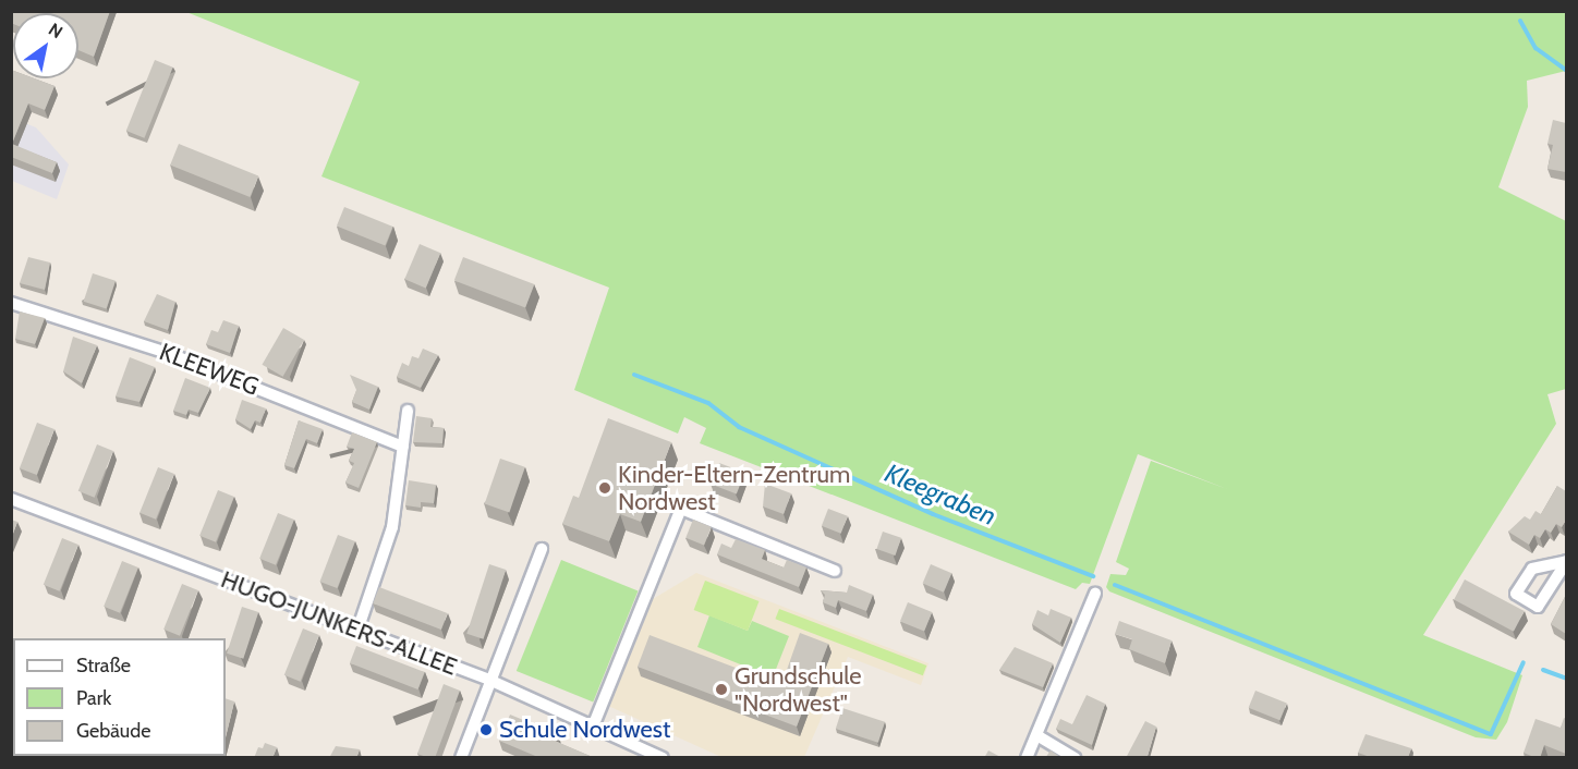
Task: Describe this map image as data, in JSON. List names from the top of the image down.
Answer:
{
  "streets": {
    "street": ["KLEEWEG", "HUGO-JUNKERS-ALLEE"]
  },
  "water": ["Kleegraben"],
  "places": ["Kinder-Eltern-Zentrum Nordwest", "Grundschule \"Nordwest\"", "Schule Nordwest"],
  "legend": ["Straße", "Park", "Gebäude"],
  "north": "top right"
}
